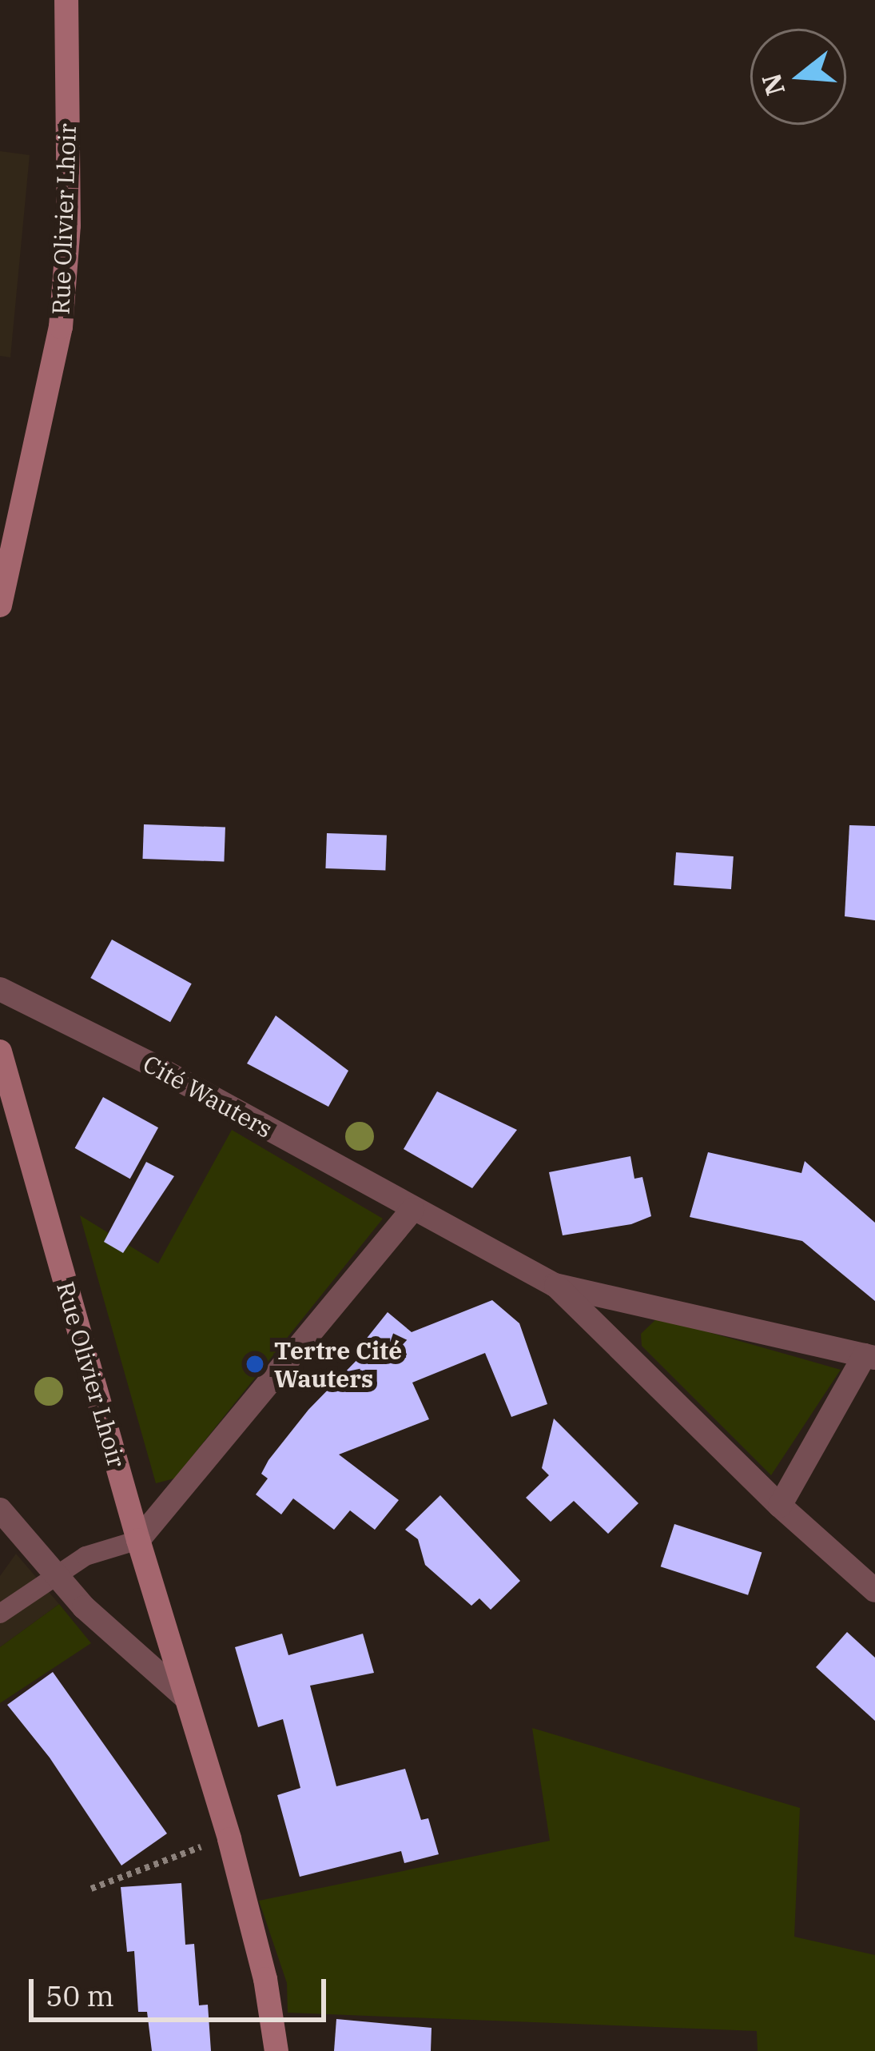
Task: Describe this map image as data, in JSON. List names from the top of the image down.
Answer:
{
  "streets": {
    "street": ["Rue Olivier Lhoir", "Cité Wauters"]
  },
  "places": ["Tertre Cité Wauters"],
  "scale_bar": "50 m",
  "north": "left"
}
